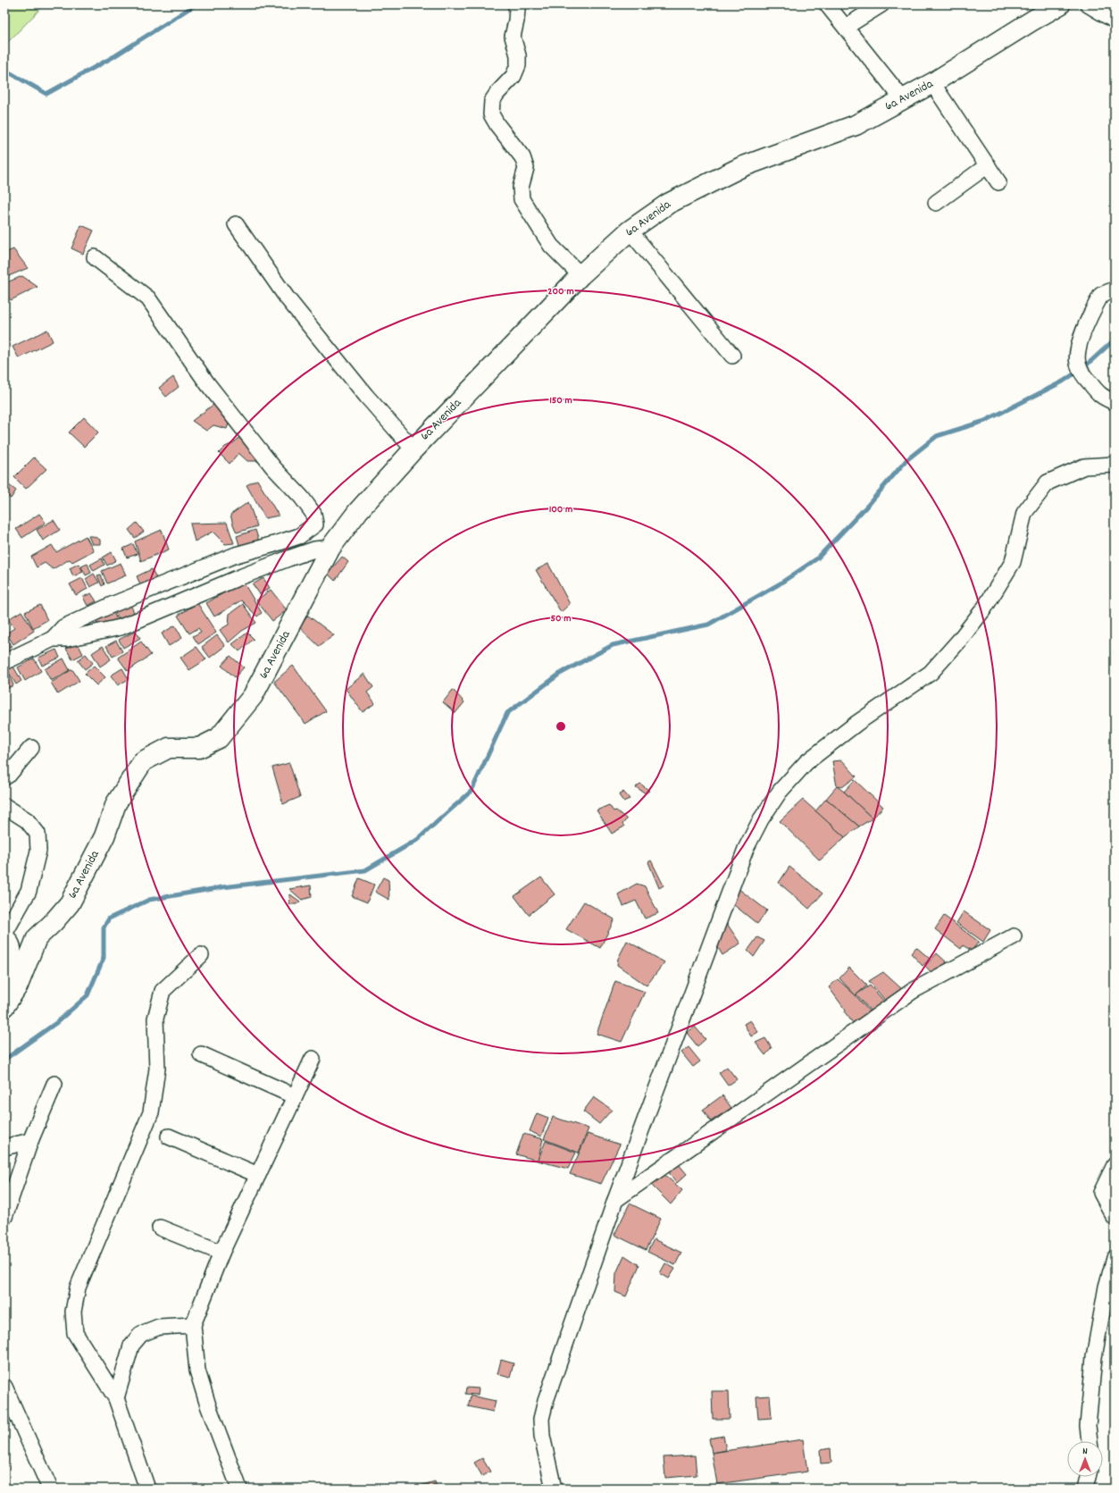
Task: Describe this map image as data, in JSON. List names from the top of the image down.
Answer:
{
  "streets": {
    "street": ["6a Avenida"]
  },
  "north": "top",
  "rings": [
    "200 m",
    "150 m",
    "100 m",
    "50 m"
  ]
}
